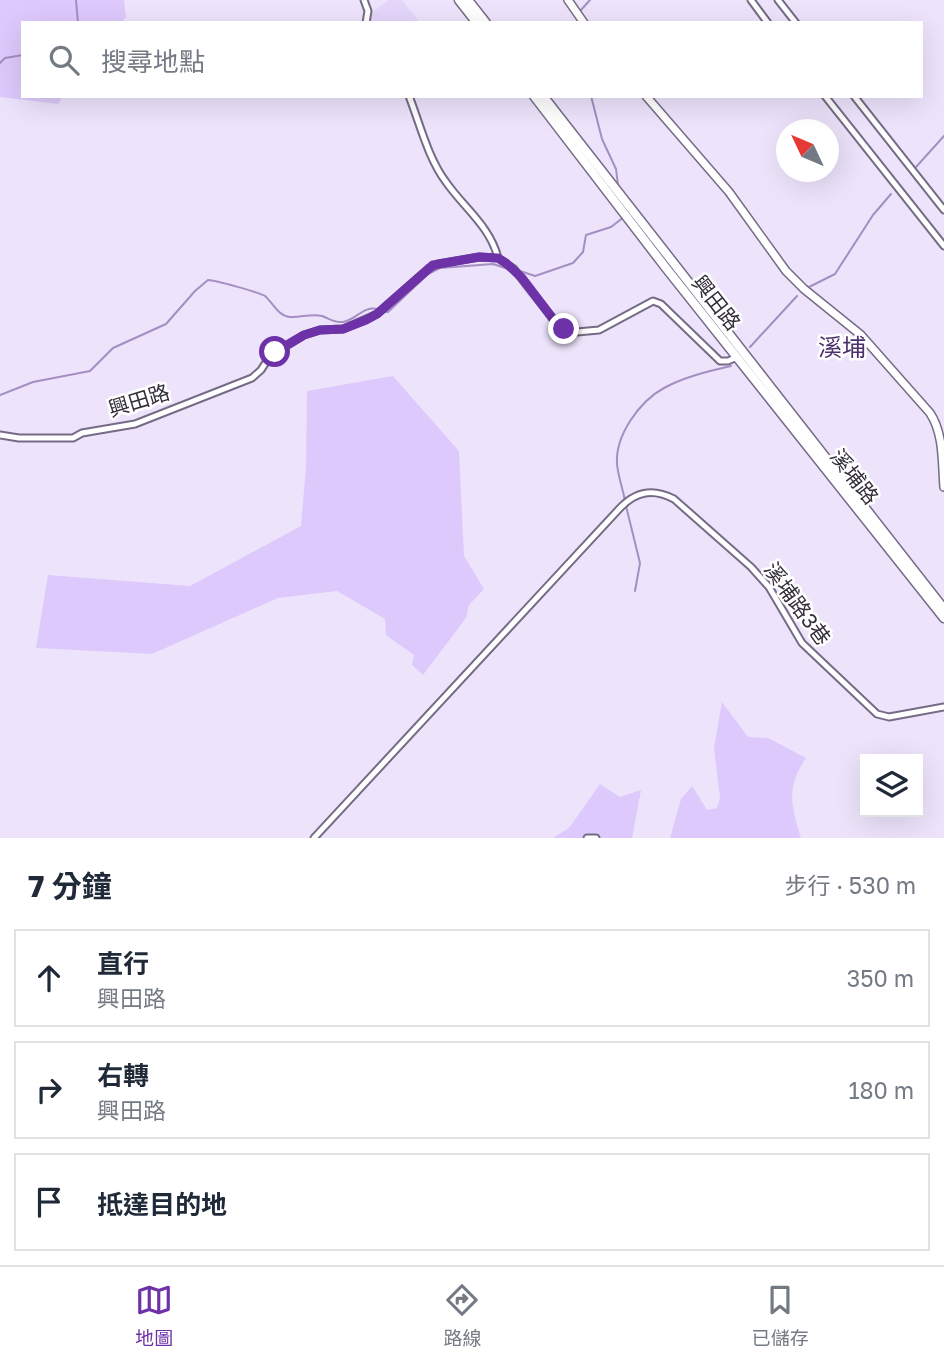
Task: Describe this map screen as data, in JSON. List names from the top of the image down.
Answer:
{
  "streets": {
    "main road": ["興田路", "溪埔路"],
    "street": ["溪埔路3巷"]
  },
  "crossings": [
    ["興田路", "溪埔路"]
  ],
  "districts": ["溪埔"],
  "north": "top left",
  "page": {
    "search": "搜尋地點",
    "heading": ["7 分鐘", "步行 · 530 m"],
    "list": [
      ["直行", "興田路", "350 m"],
      ["右轉", "興田路", "180 m"],
      "抵達目的地"
    ],
    "nav": ["地圖", "路線", "已儲存"]
  }
}
